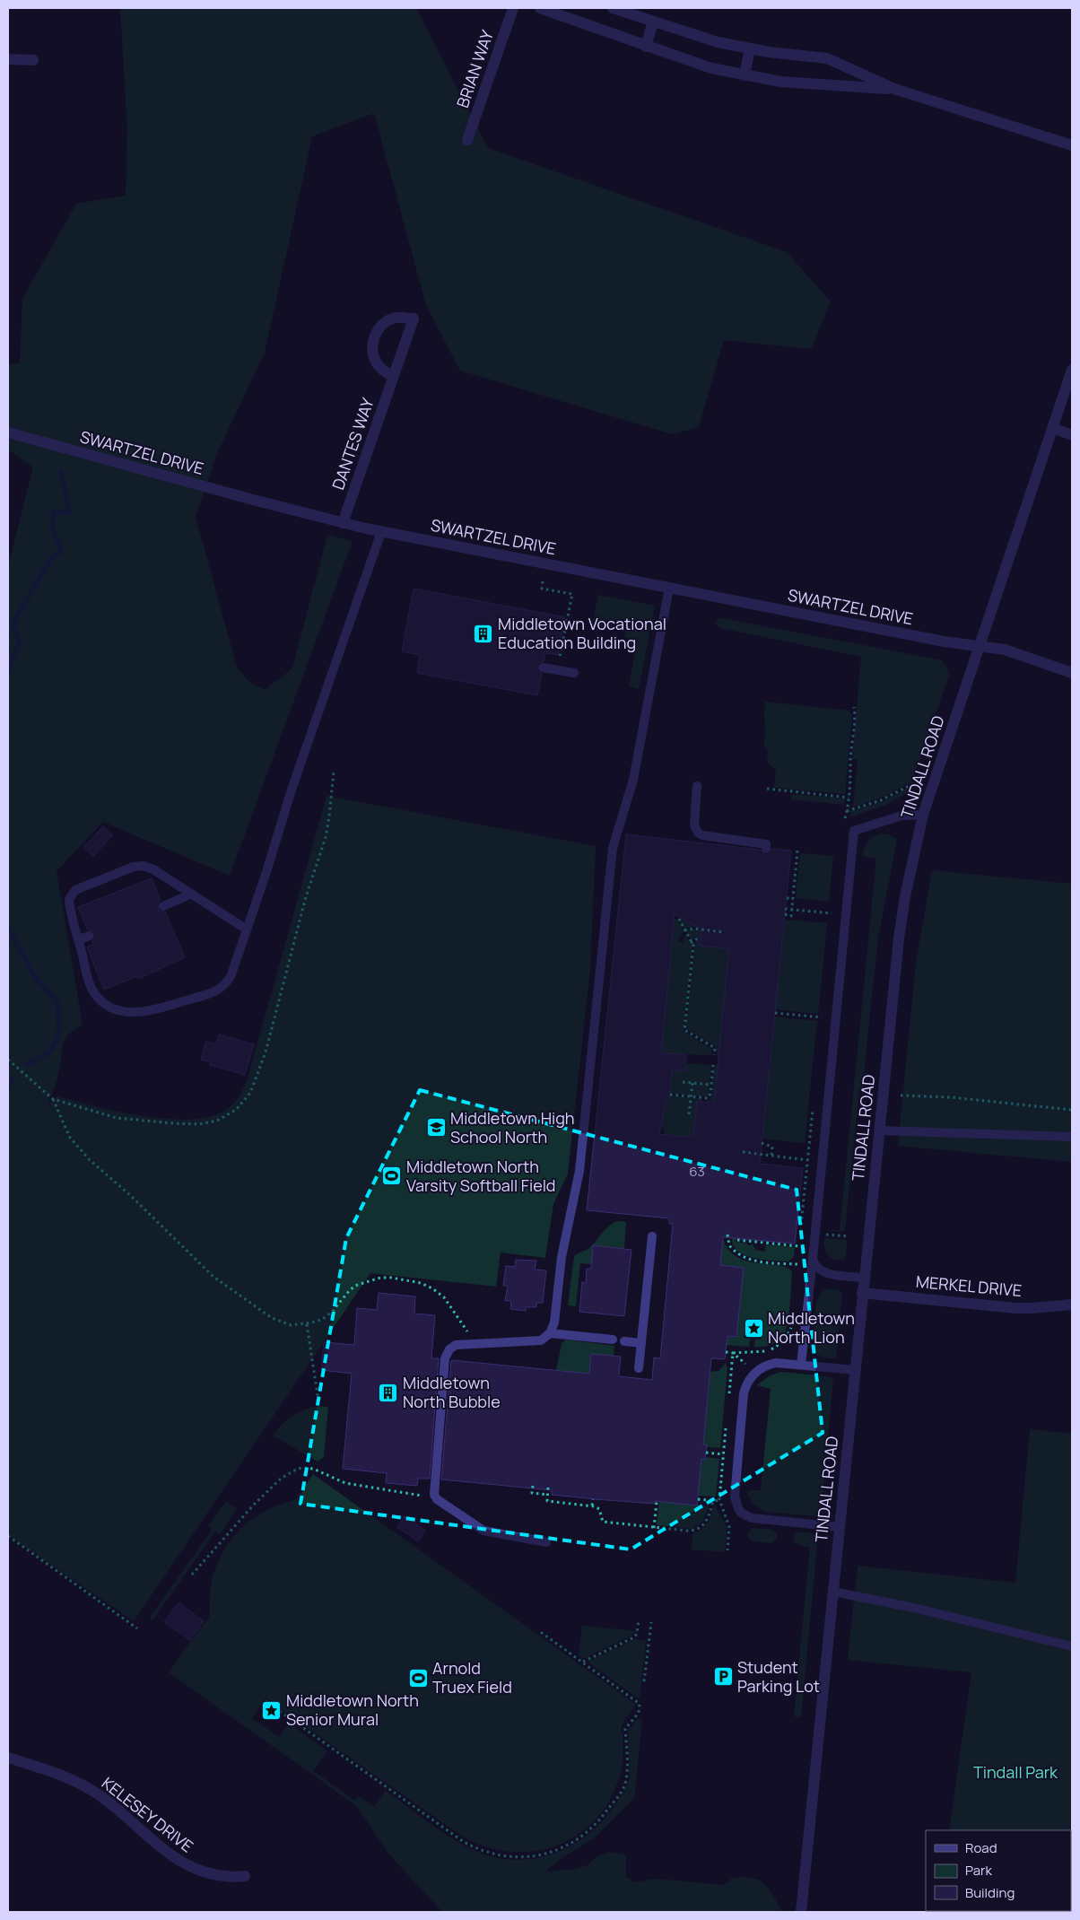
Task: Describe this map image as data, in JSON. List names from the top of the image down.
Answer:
{
  "streets": {
    "street": [
      "BRIAN WAY",
      "DANTES WAY",
      "SWARTZEL DRIVE",
      "TINDALL ROAD",
      "MERKEL DRIVE",
      "KELESEY DRIVE"
    ]
  },
  "crossings": [
    ["DANTES WAY", "SWARTZEL DRIVE"],
    ["SWARTZEL DRIVE", "TINDALL ROAD"],
    ["TINDALL ROAD", "MERKEL DRIVE"]
  ],
  "parks": ["Tindall Park"],
  "places": {
    "building": ["Middletown Vocational Education Building", "Middletown North Bubble"],
    "school or university": ["Middletown High School North"],
    "sports": ["Middletown North Varsity Softball Field", "Arnold Truex Field"],
    "place": ["Middletown North Lion", "Middletown North Senior Mural"],
    "parking": ["Student Parking Lot"]
  },
  "house_numbers": ["63"],
  "legend": ["Road", "Park", "Building"]
}
